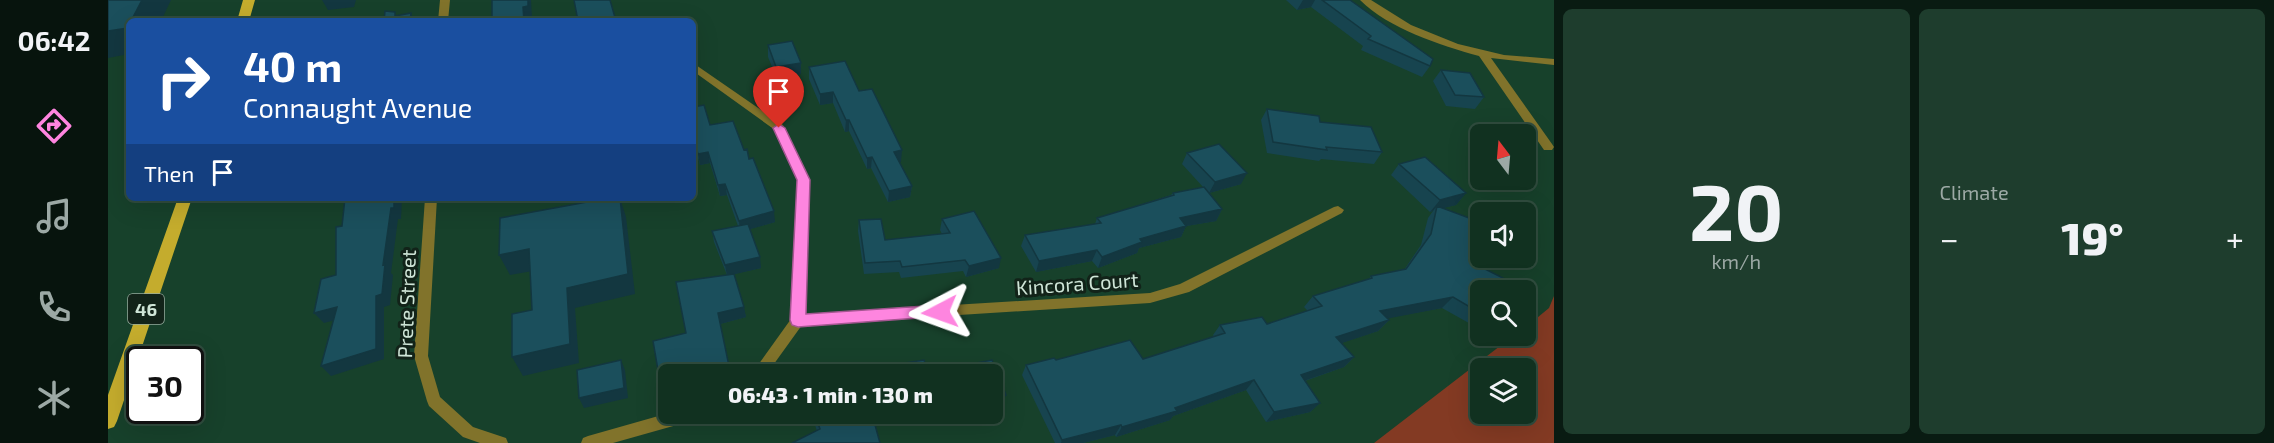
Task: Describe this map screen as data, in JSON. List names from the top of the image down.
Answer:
{
  "streets": {
    "main road": ["46"],
    "street": ["Kincora Court", "Prete Street"]
  },
  "north": "top",
  "page": {
    "tabs": "06:42",
    "tile": [
      ["20", "km/h"],
      "Climate"
    ],
    "turn": ["40 m", "Connaught Avenue"],
    "then": "Then",
    "heat": ["−", "19°", "+"],
    "limit": "30",
    "trip": "06:43 · 1 min · 130 m"
  }
}
